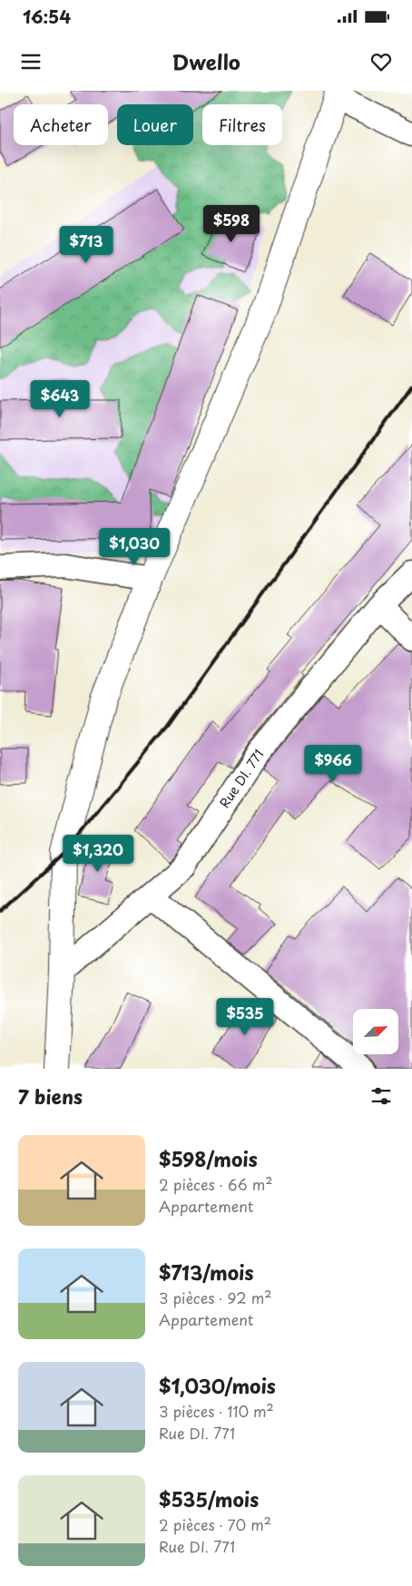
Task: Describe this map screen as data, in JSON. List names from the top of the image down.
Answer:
{
  "streets": {
    "street": ["Rue DI. 771"]
  },
  "north": "top right",
  "page": {
    "status": "16:54",
    "header": "Dwello",
    "chip": ["Acheter", "Louer", "Filtres"],
    "price": [
      "$598",
      "$713",
      "$643",
      "$1,030",
      "$966",
      "$1,320",
      "$535"
    ],
    "heading": "7 biens",
    "list": [
      {
        "name": "$598/mois",
        "note": "2 pièces · 66 m² · Appartement"
      },
      {
        "name": "$713/mois",
        "note": "3 pièces · 92 m² · Appartement"
      },
      {
        "name": "$1,030/mois",
        "note": "3 pièces · 110 m² · Rue DI. 771"
      },
      {
        "name": "$535/mois",
        "note": "2 pièces · 70 m² · Rue DI. 771"
      }
    ]
  }
}
